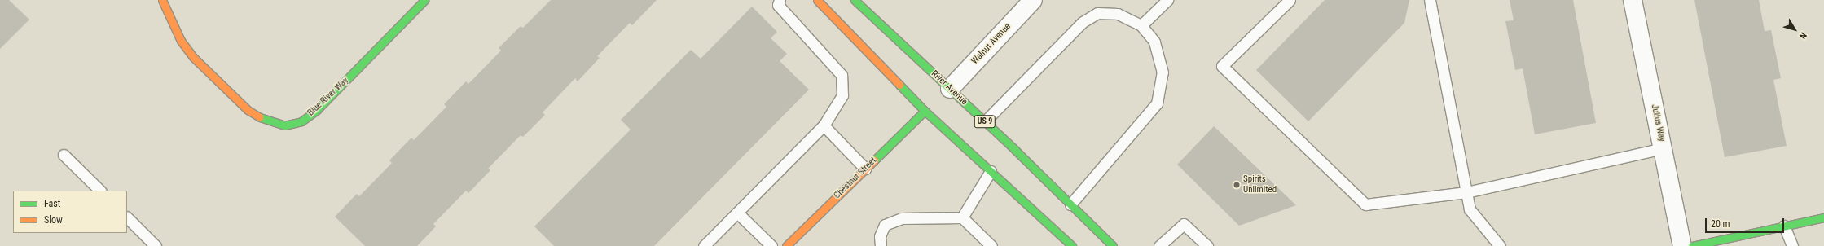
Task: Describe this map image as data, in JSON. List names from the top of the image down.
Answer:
{
  "streets": {
    "main road": [
      "River Avenue",
      "Blue River Way",
      "US 9",
      "Chestnut Street"
    ],
    "street": ["Walnut Avenue", "Julius Way"]
  },
  "crossings": [
    ["Walnut Avenue", "River Avenue"]
  ],
  "places": ["Spirits Unlimited"],
  "legend": ["Fast", "Slow"],
  "scale_bar": "20 m",
  "north": "bottom right"
}
